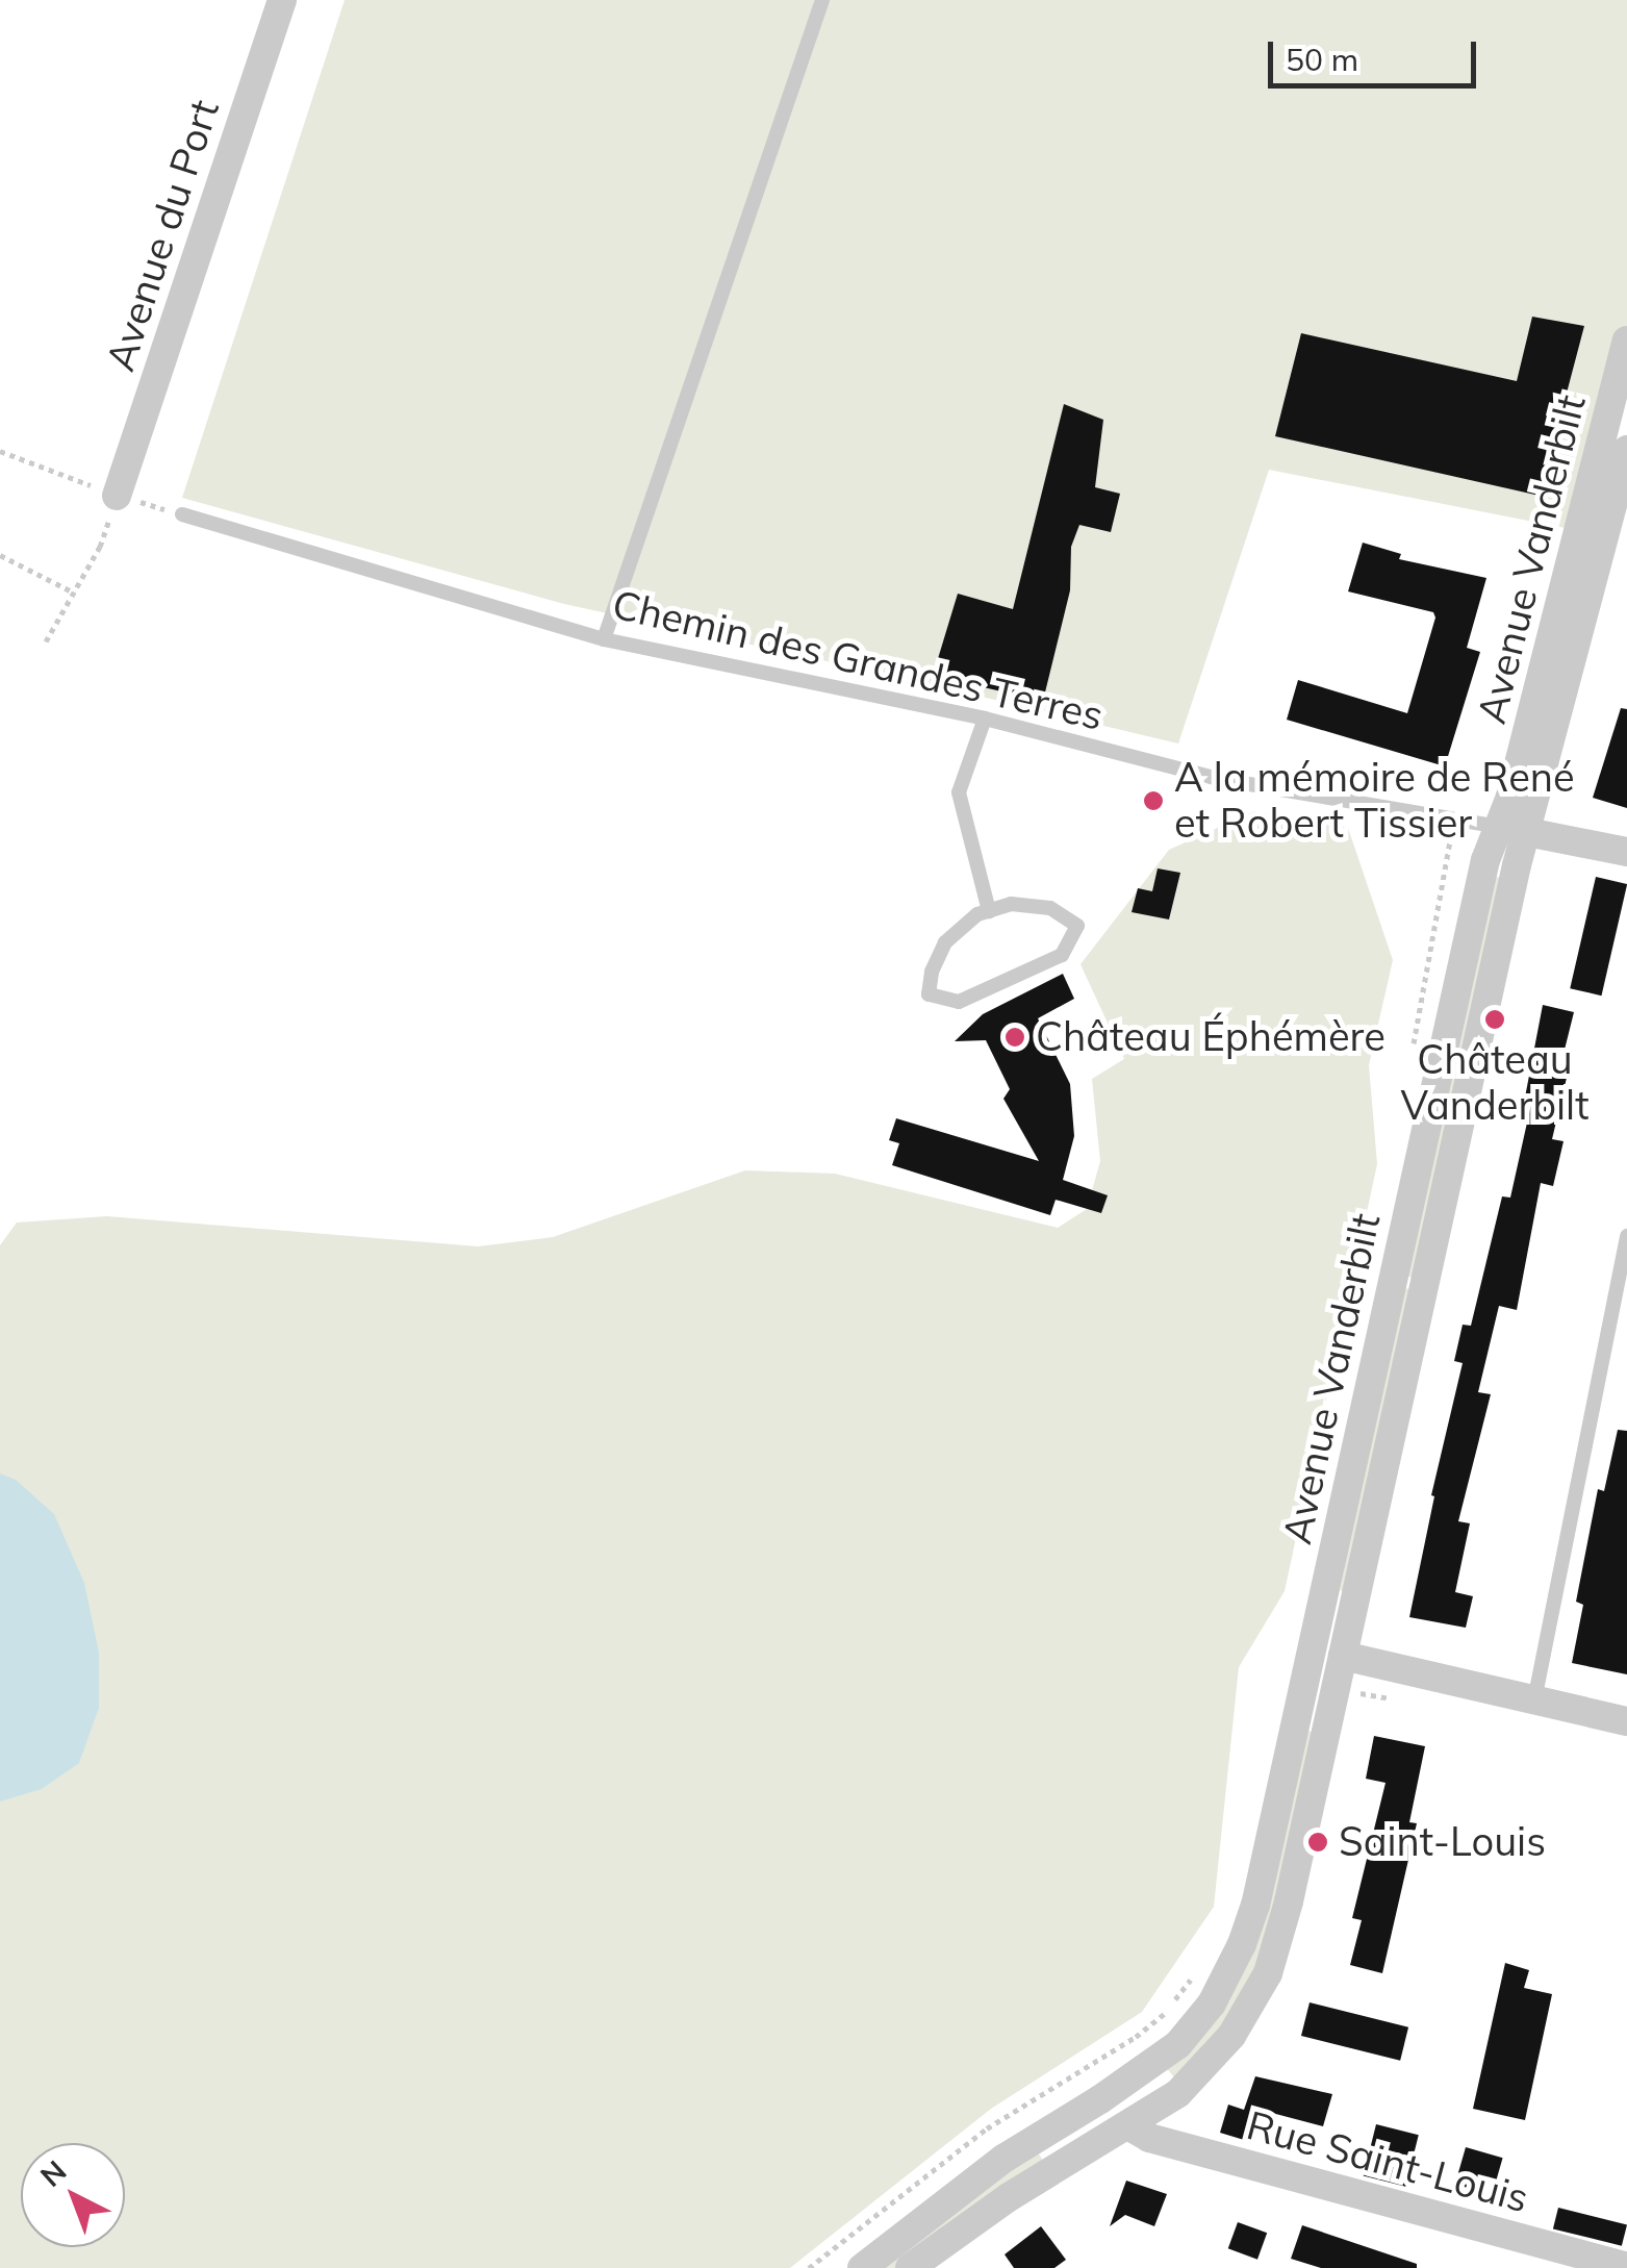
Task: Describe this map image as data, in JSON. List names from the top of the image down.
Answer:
{
  "streets": {
    "street": ["Avenue du Port", "Avenue Vanderbilt", "Rue Saint-Louis"],
    "lane": ["Chemin des Grandes Terres"]
  },
  "crossings": [
    ["Avenue Vanderbilt", "Chemin des Grandes Terres"],
    ["Avenue Vanderbilt", "Rue Saint-Louis"]
  ],
  "places": [
    "A la mémoire de René et Robert Tissier",
    "Château Vanderbilt",
    "Château Éphémère",
    "Saint-Louis"
  ],
  "scale_bar": "50 m",
  "north": "top left"
}
